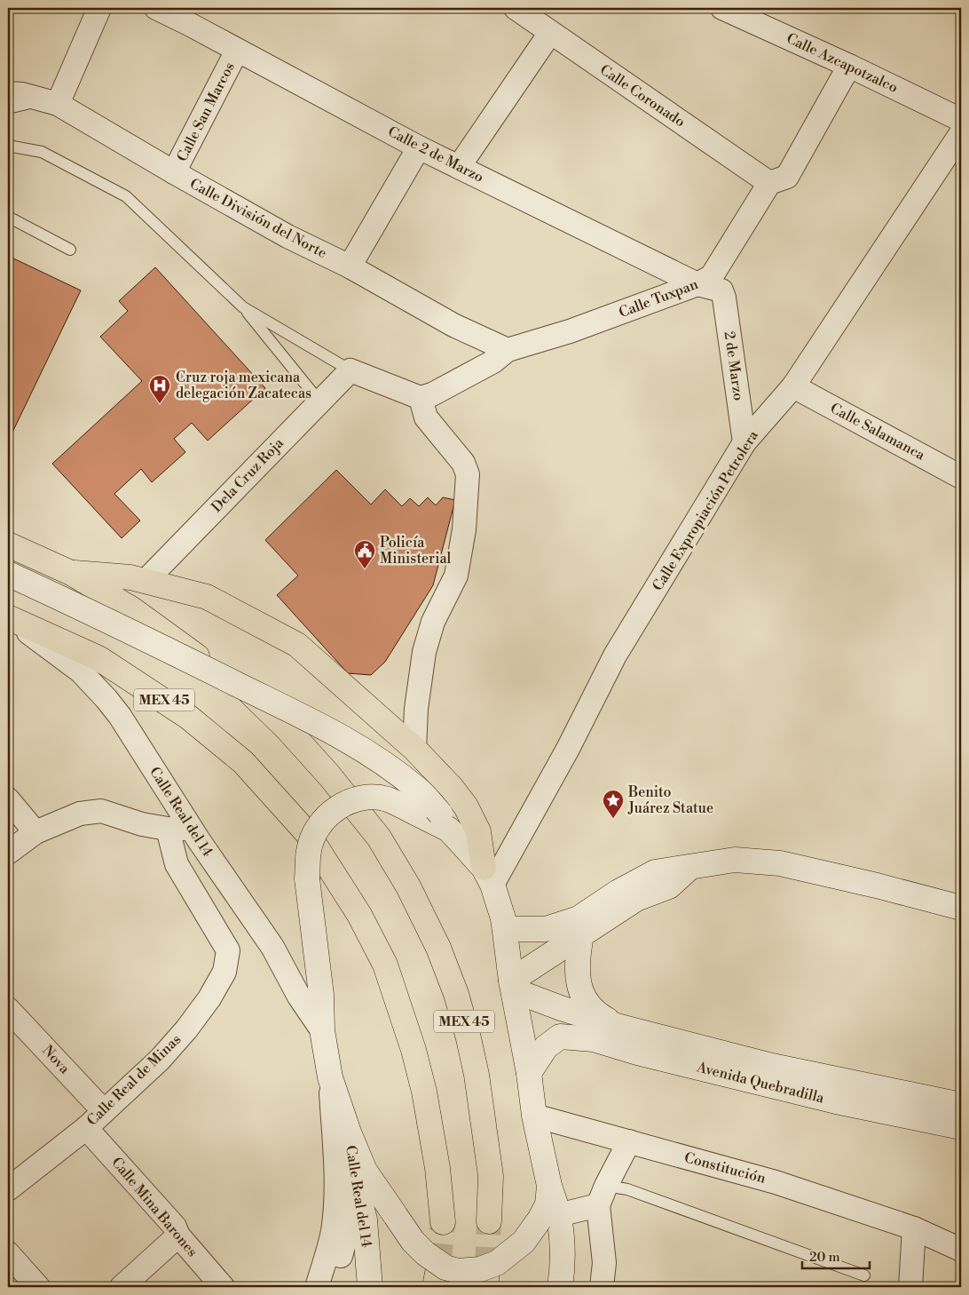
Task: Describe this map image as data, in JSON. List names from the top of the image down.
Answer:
{
  "streets": {
    "main road": ["MEX 45", "Calle Real del 14", "Avenida Quebradilla"],
    "street": [
      "Calle Azcapotzalco",
      "Calle Coronado",
      "Calle San Marcos",
      "Calle 2 de Marzo",
      "Calle División del Norte",
      "Calle Tuxpan",
      "2 de Marzo",
      "Calle Salamanca",
      "Dela Cruz Roja",
      "Calle Expropiación Petrolera",
      "Nova",
      "Calle Real de Minas",
      "Constitución",
      "Calle Mina Barones"
    ]
  },
  "crossings": [
    ["Calle Coronado", "Calle Tuxpan"],
    ["Calle San Marcos", "Calle 2 de Marzo"],
    ["Calle San Marcos", "Calle División del Norte"],
    ["Calle 2 de Marzo", "Calle Tuxpan"],
    ["Calle 2 de Marzo", "2 de Marzo"],
    ["Calle División del Norte", "Calle Tuxpan"],
    ["2 de Marzo", "Calle Expropiación Petrolera"],
    ["Calle Salamanca", "Calle Expropiación Petrolera"],
    ["MEX 45", "Calle Real del 14"],
    ["Nova", "Calle Real de Minas"],
    ["Calle Real de Minas", "Calle Mina Barones"]
  ],
  "places": {
    "hospital": ["Cruz roja mexicana delegación Zacatecas"],
    "public building": ["Policía Ministerial"],
    "place": ["Benito Juárez Statue"]
  },
  "scale_bar": "20 m"
}
